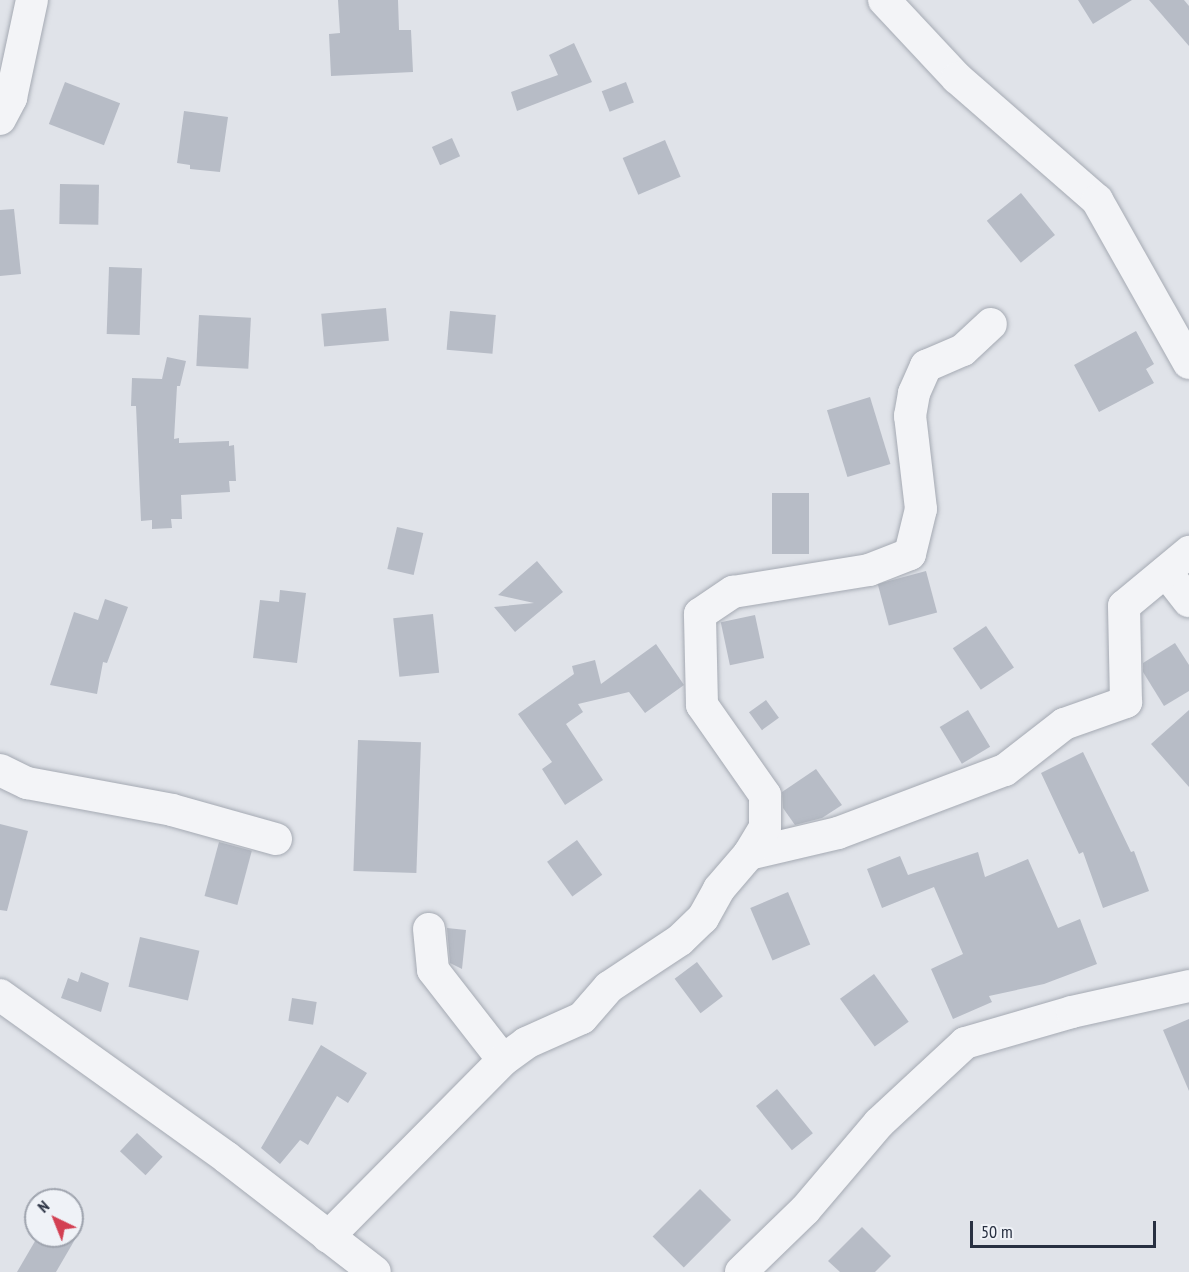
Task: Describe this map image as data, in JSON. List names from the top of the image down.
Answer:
{
  "scale_bar": "50 m",
  "north": "top left"
}
